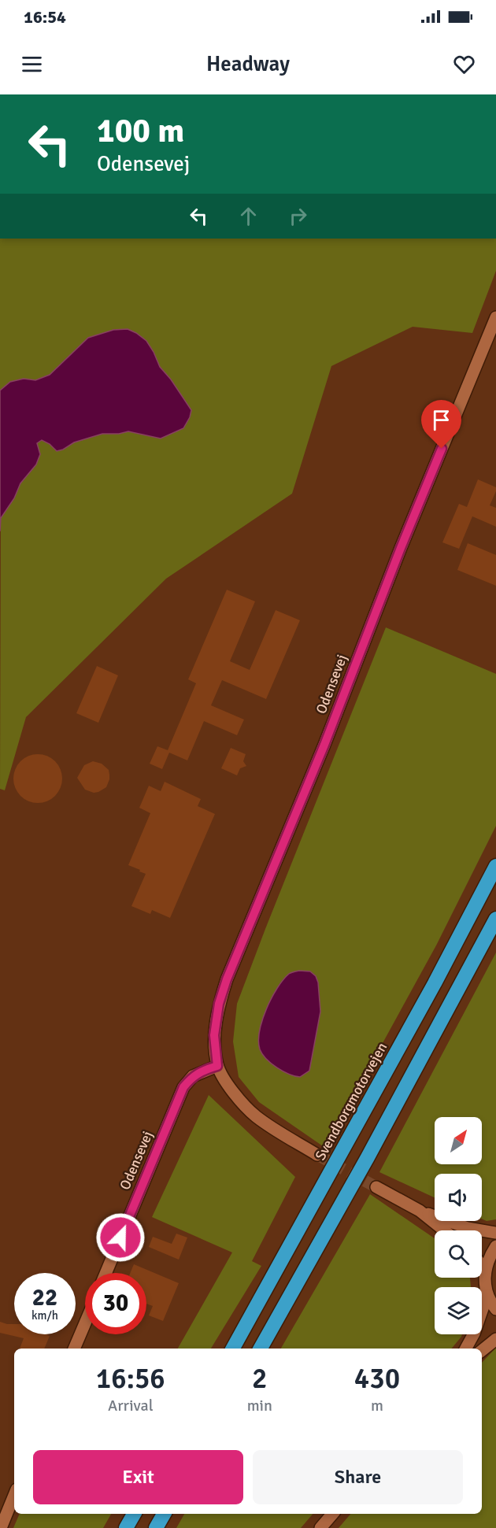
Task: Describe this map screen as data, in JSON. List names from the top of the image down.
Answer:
{
  "streets": {
    "highway": ["Svendborgmotorvejen"],
    "main road": ["Odensevej"]
  },
  "north": "top right",
  "page": {
    "status": "16:54",
    "header": "Headway",
    "turn": ["100 m", "Odensevej"],
    "speed": "22 km/h",
    "limit": "30",
    "eta": [
      "16:56",
      "Arrival",
      "2",
      "min",
      "430",
      "m"
    ],
    "buttons": ["Exit", "Share"]
  }
}
